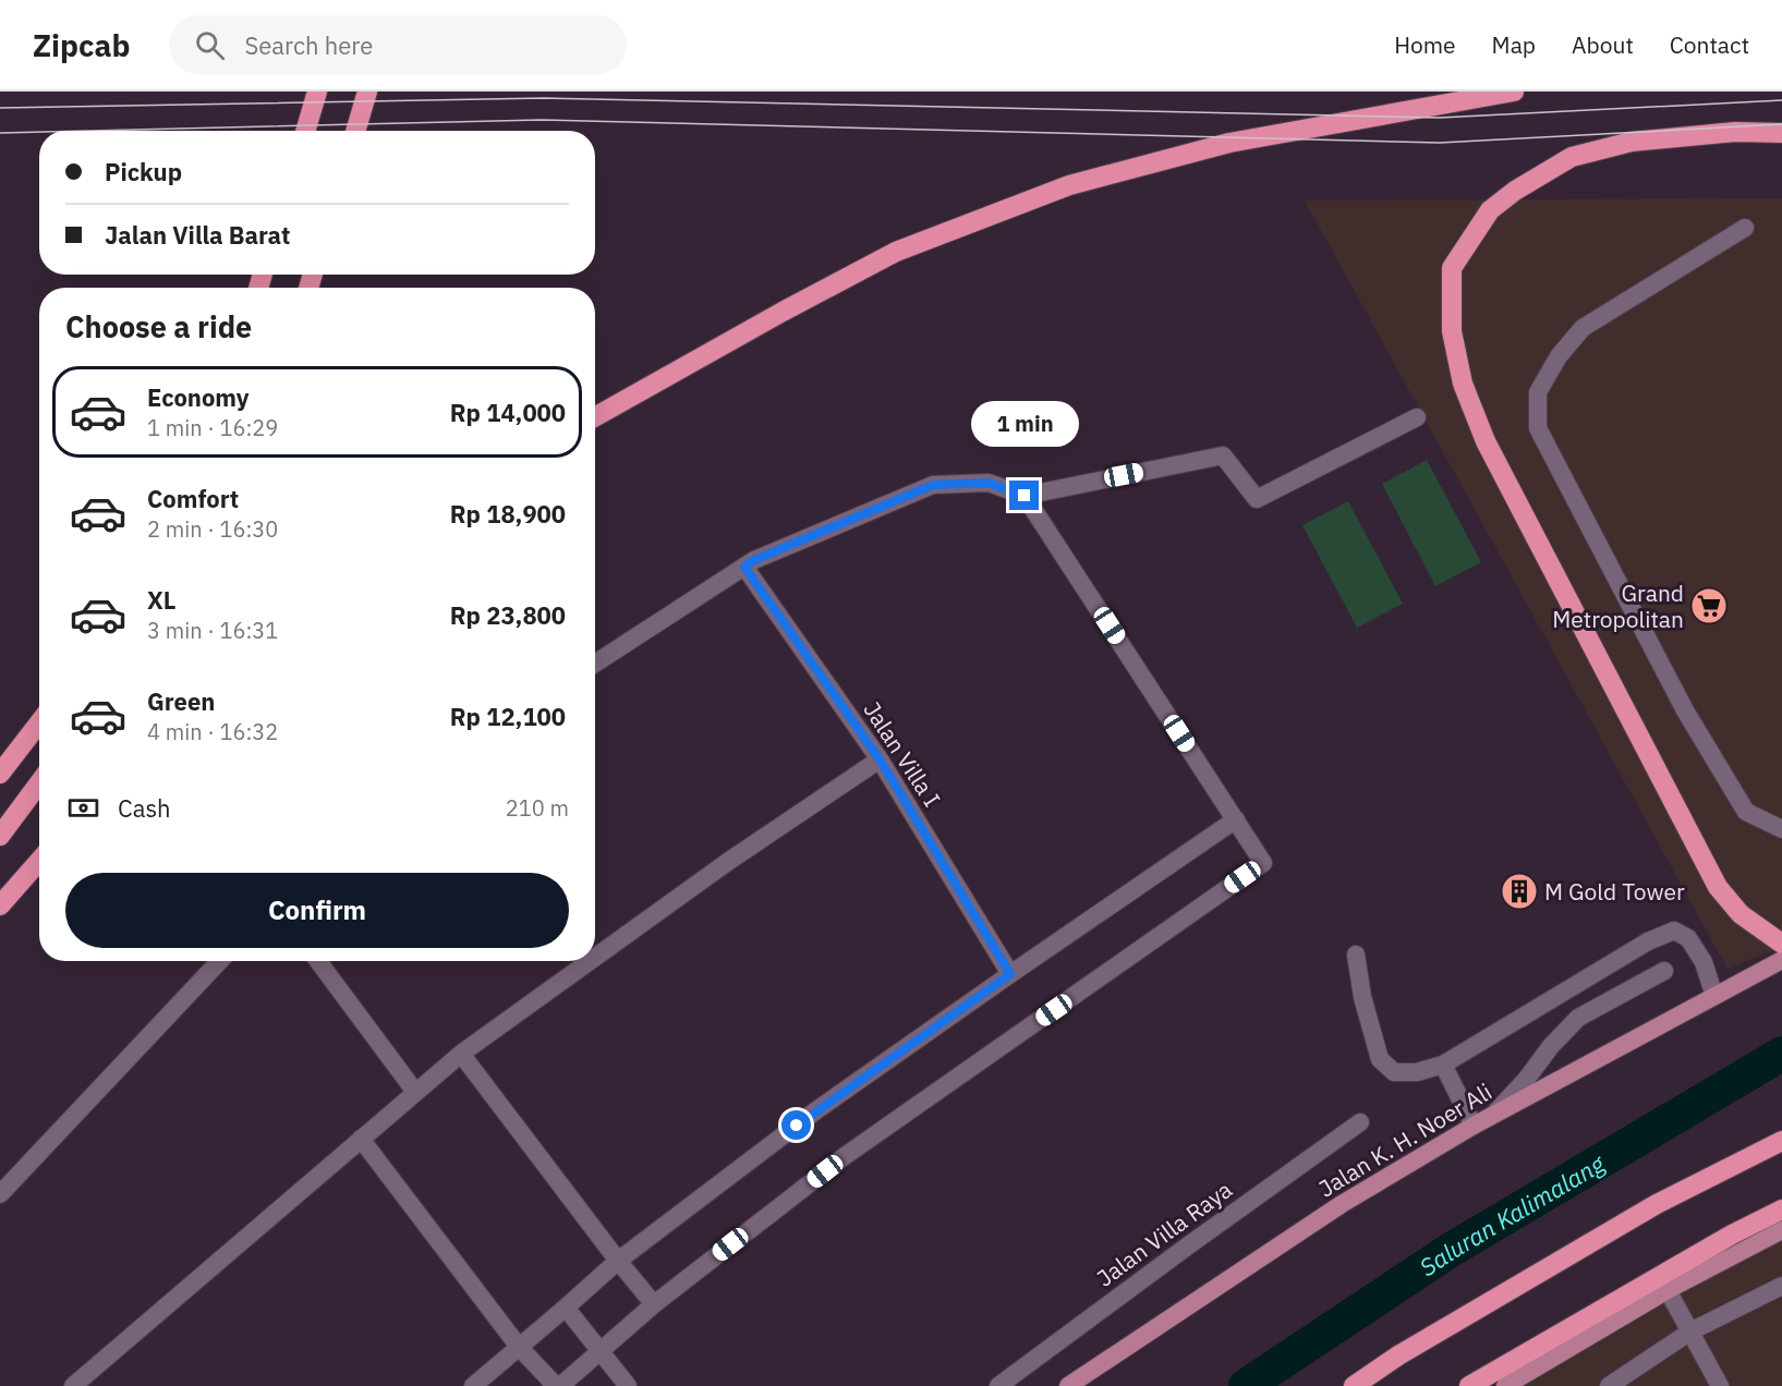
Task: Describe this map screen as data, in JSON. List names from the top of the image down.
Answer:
{
  "streets": {
    "main road": ["Jalan K. H. Noer Ali"],
    "street": ["Jalan Villa I", "Jalan Villa Raya"]
  },
  "water": ["Saluran Kalimalang"],
  "places": {
    "supermarket": ["Grand Metropolitan"],
    "building": ["M Gold Tower"]
  },
  "page": {
    "header": "Zipcab",
    "search": "Search here",
    "nav": [
      "Home",
      "Map",
      "About",
      "Contact"
    ],
    "banner": ["Pickup", "Jalan Villa Barat"],
    "heading": "Choose a ride",
    "list": [
      {
        "name": "Economy",
        "note": "1 min · 16:29",
        "value": "Rp 14,000"
      },
      {
        "name": "Comfort",
        "note": "2 min · 16:30",
        "value": "Rp 18,900"
      },
      {
        "name": "XL",
        "note": "3 min · 16:31",
        "value": "Rp 23,800"
      },
      {
        "name": "Green",
        "note": "4 min · 16:32",
        "value": "Rp 12,100"
      }
    ],
    "bubble": "1 min",
    "pay": ["Cash", "210 m"],
    "buttons": "Confirm"
  }
}
